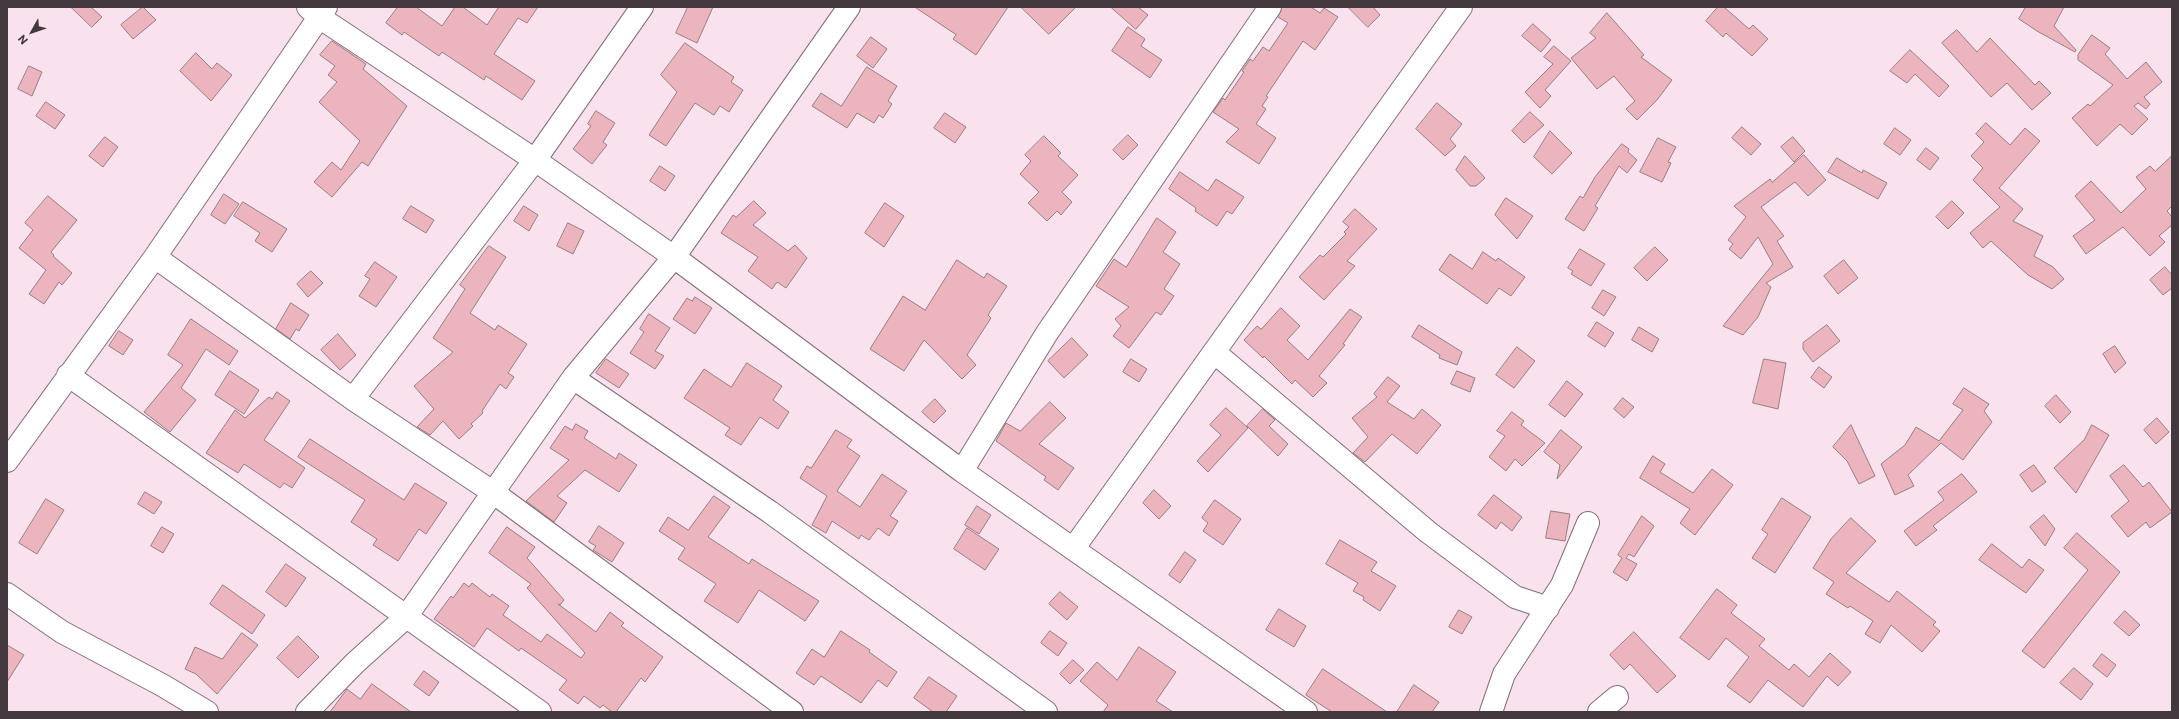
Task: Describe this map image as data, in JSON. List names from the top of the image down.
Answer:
{
  "north": "bottom left"
}
